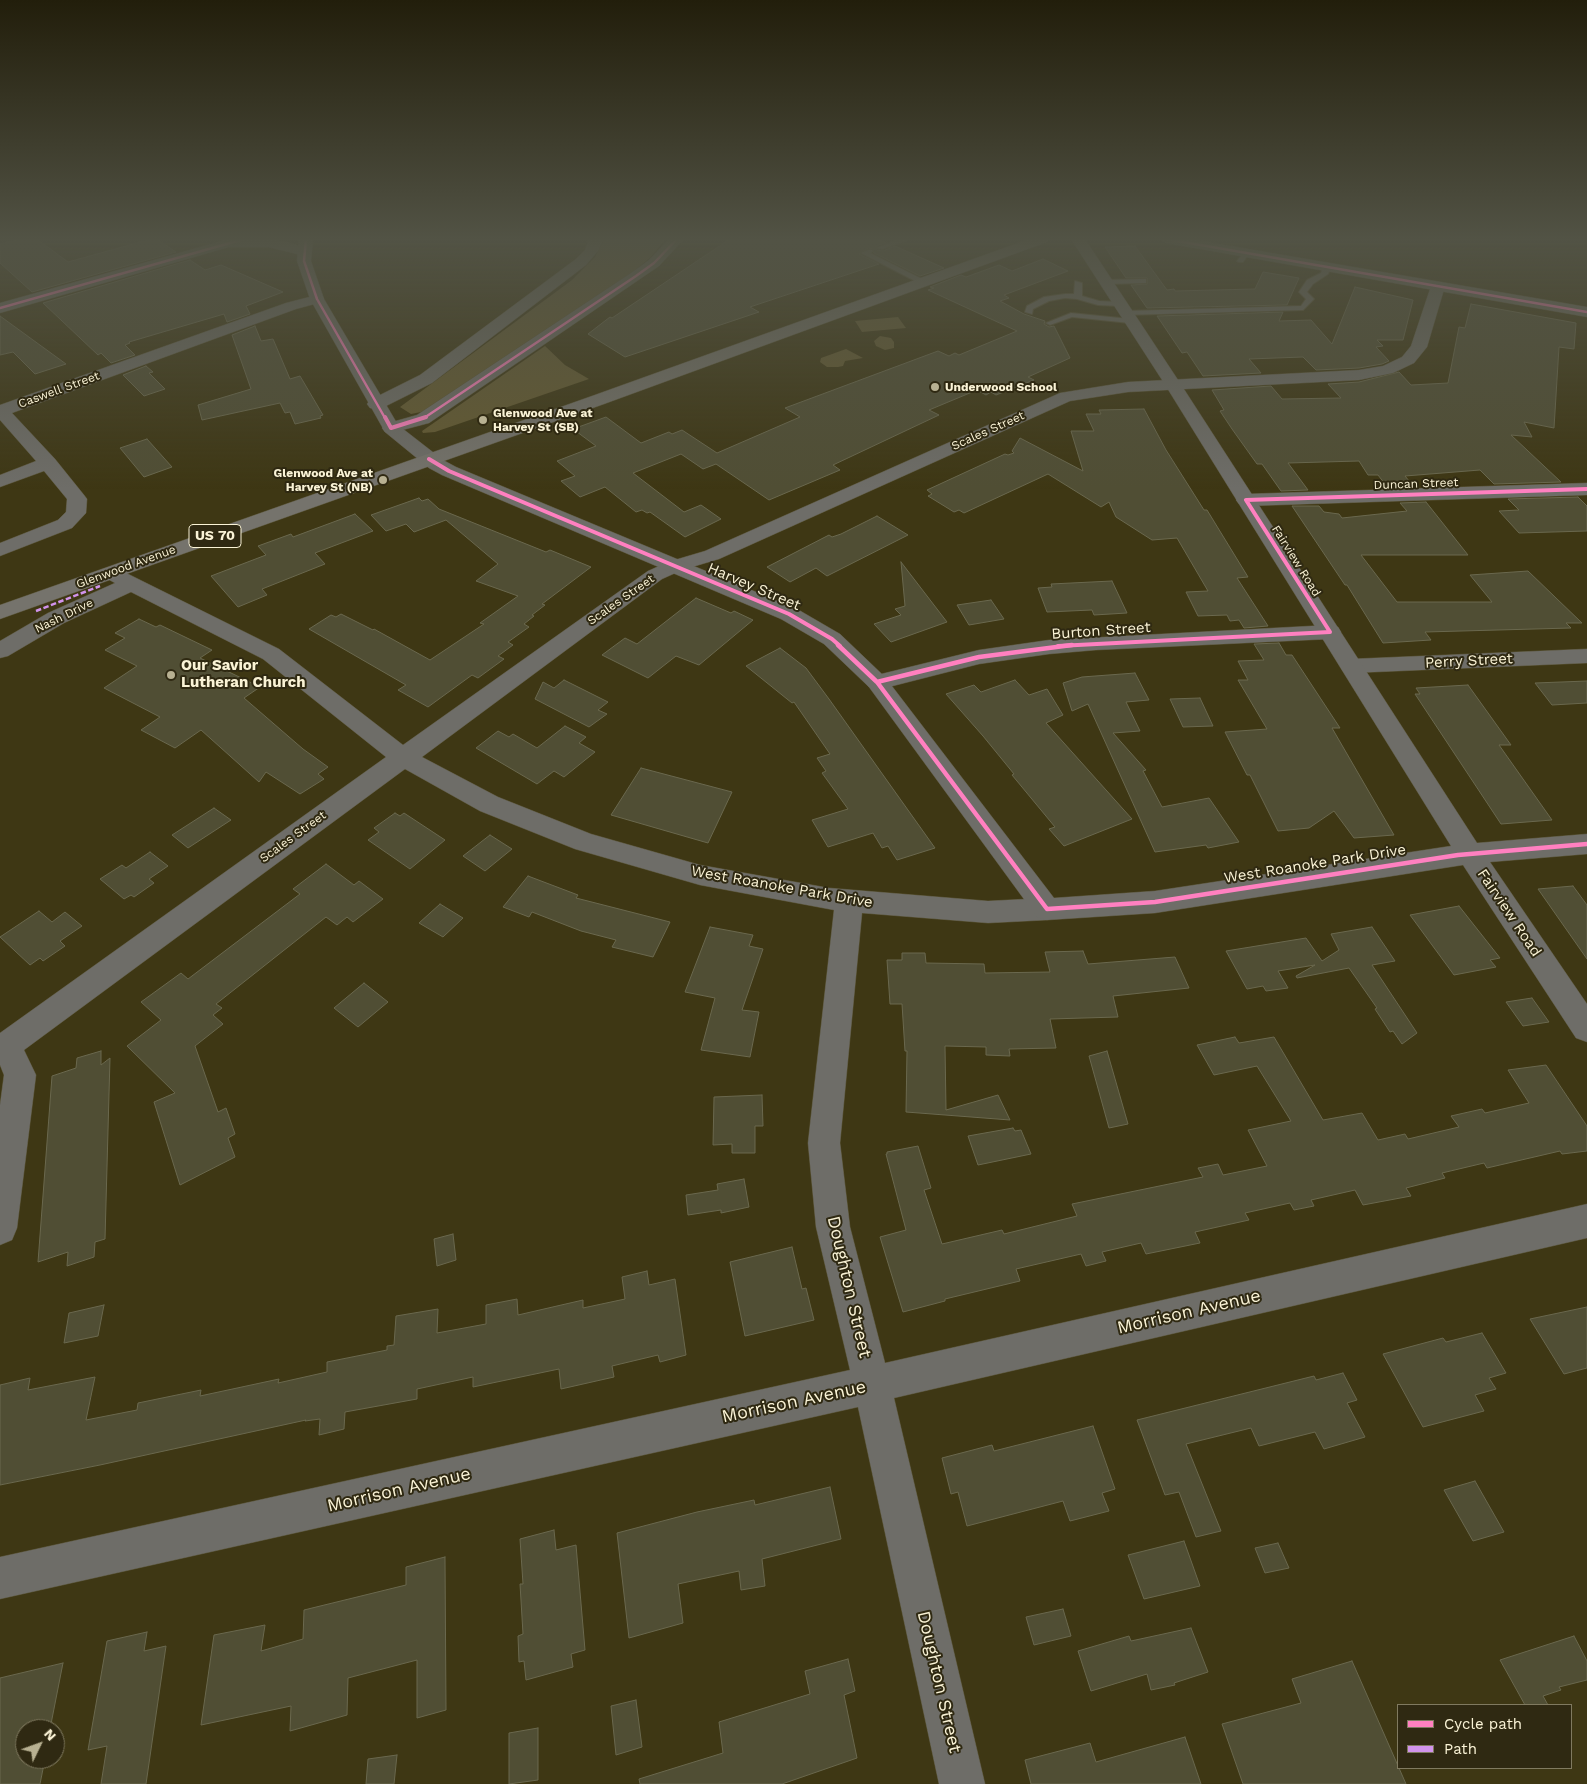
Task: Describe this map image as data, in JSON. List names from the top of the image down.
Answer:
{
  "streets": {
    "main road": ["US 70", "Glenwood Avenue"],
    "street": [
      "Caswell Street",
      "Scales Street",
      "Duncan Street",
      "Fairview Road",
      "Harvey Street",
      "Nash Drive",
      "Burton Street",
      "Perry Street",
      "West Roanoke Park Drive",
      "Doughton Street",
      "Morrison Avenue"
    ]
  },
  "crossings": [
    ["Scales Street", "Fairview Road"],
    ["Scales Street", "Harvey Street"],
    ["Scales Street", "West Roanoke Park Drive"],
    ["Duncan Street", "Fairview Road"],
    ["Fairview Road", "Burton Street"],
    ["Fairview Road", "Perry Street"],
    ["Fairview Road", "West Roanoke Park Drive"],
    ["Glenwood Avenue", "Harvey Street"],
    ["Glenwood Avenue", "Nash Drive"],
    ["Glenwood Avenue", "West Roanoke Park Drive"],
    ["Harvey Street", "Burton Street"],
    ["Harvey Street", "West Roanoke Park Drive"],
    ["Nash Drive", "West Roanoke Park Drive"],
    ["West Roanoke Park Drive", "Doughton Street"],
    ["Doughton Street", "Morrison Avenue"]
  ],
  "places": [
    "Underwood School",
    "Glenwood Ave at Harvey St (SB)",
    "Glenwood Ave at Harvey St (NB)",
    "Our Savior Lutheran Church"
  ],
  "legend": ["Cycle path", "Path"],
  "north": "top right"
}
